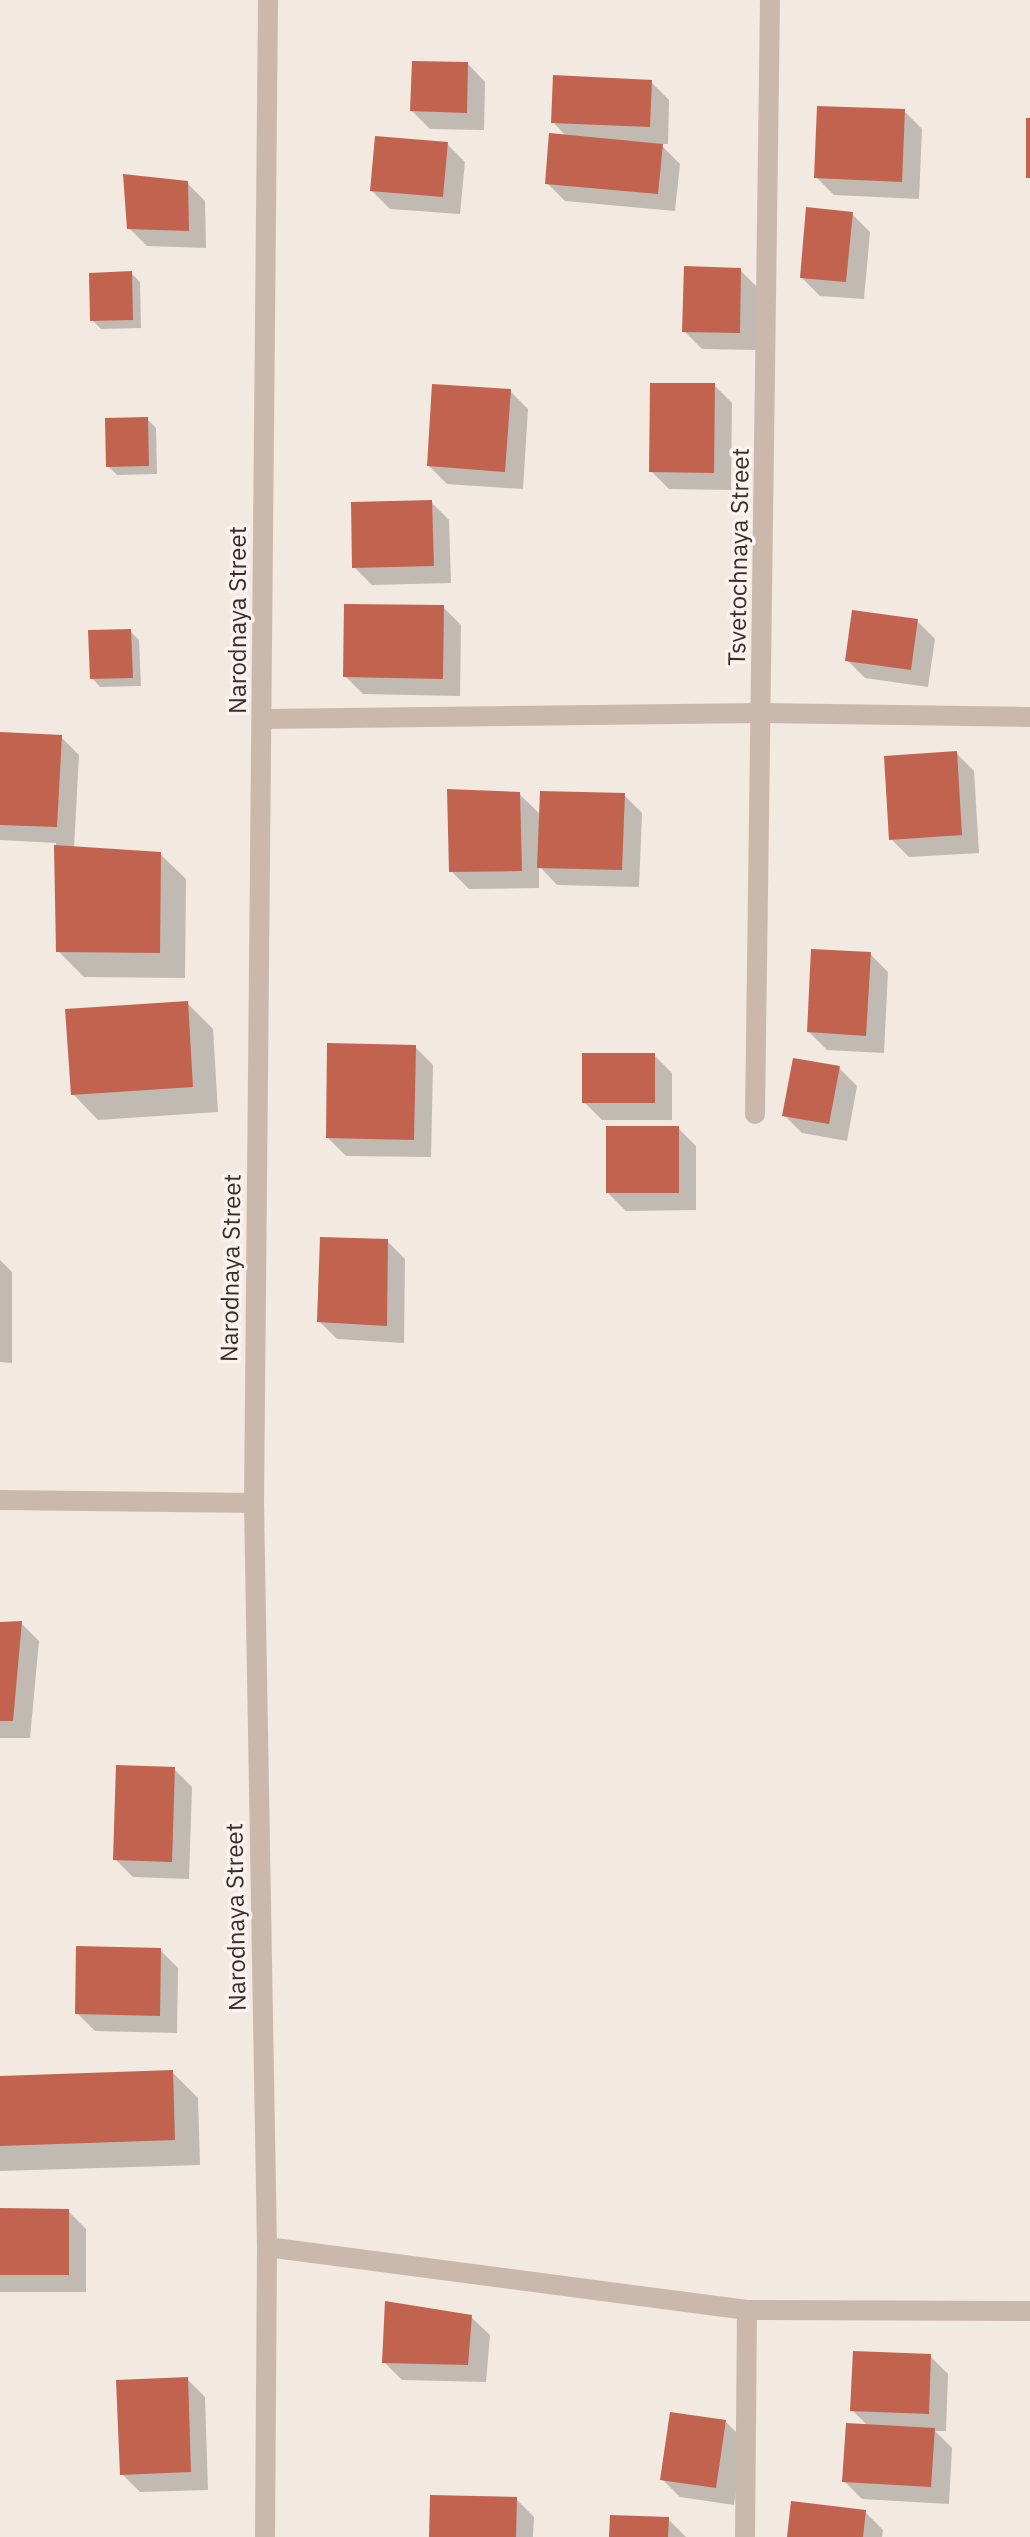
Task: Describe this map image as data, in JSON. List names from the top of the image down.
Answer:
{
  "streets": {
    "street": ["Tsvetochnaya Street", "Narodnaya Street"]
  }
}
